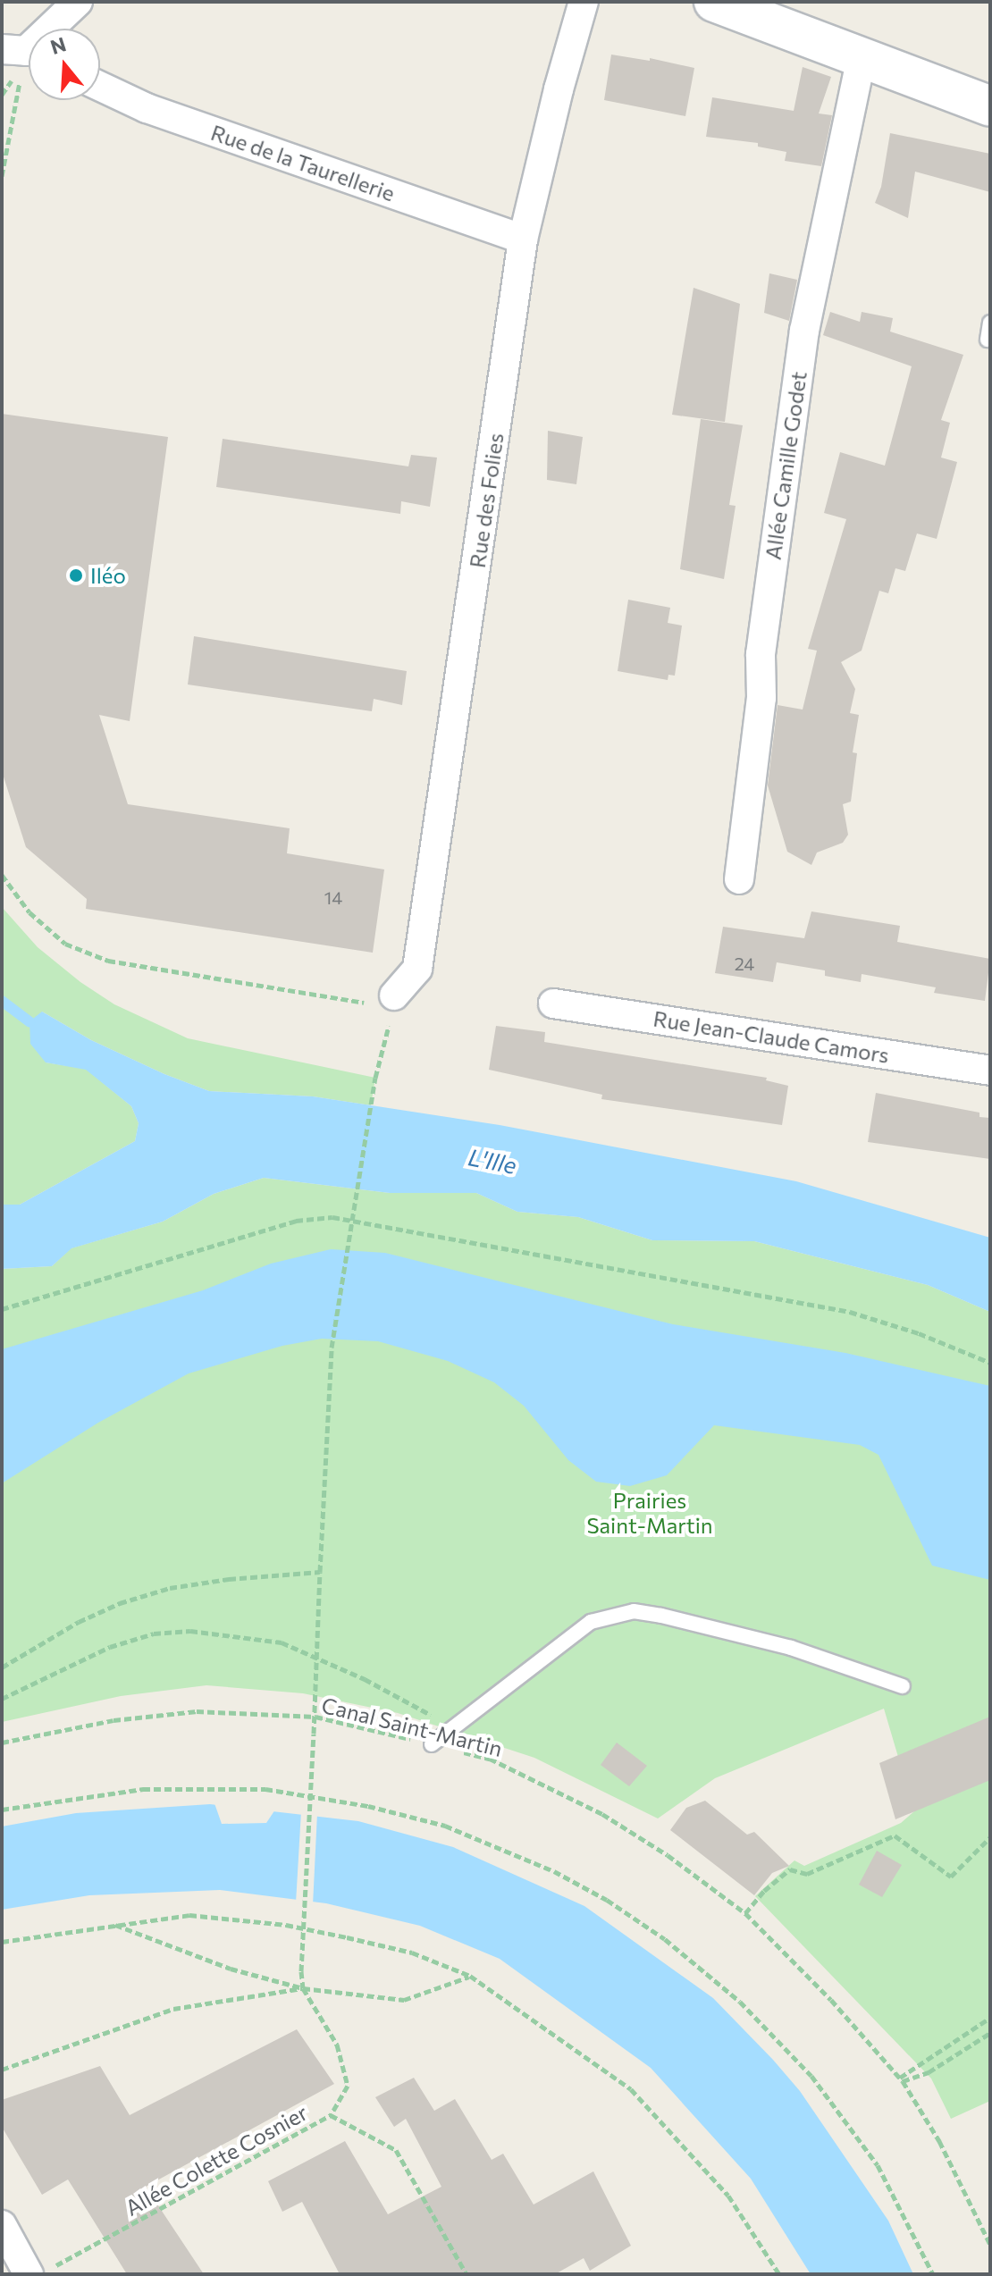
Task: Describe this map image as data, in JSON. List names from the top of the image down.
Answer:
{
  "streets": {
    "street": [
      "Rue de la Taurellerie",
      "Allée Camille Godet",
      "Rue des Folies",
      "Rue Jean-Claude Camors"
    ],
    "path": ["Canal Saint-Martin", "Allée Colette Cosnier"]
  },
  "crossings": [
    ["Rue de la Taurellerie", "Rue des Folies"]
  ],
  "water": ["L'Ille"],
  "parks": ["Prairies Saint-Martin"],
  "places": ["Iléo"],
  "house_numbers": ["14", "24"],
  "north": "top"
}
